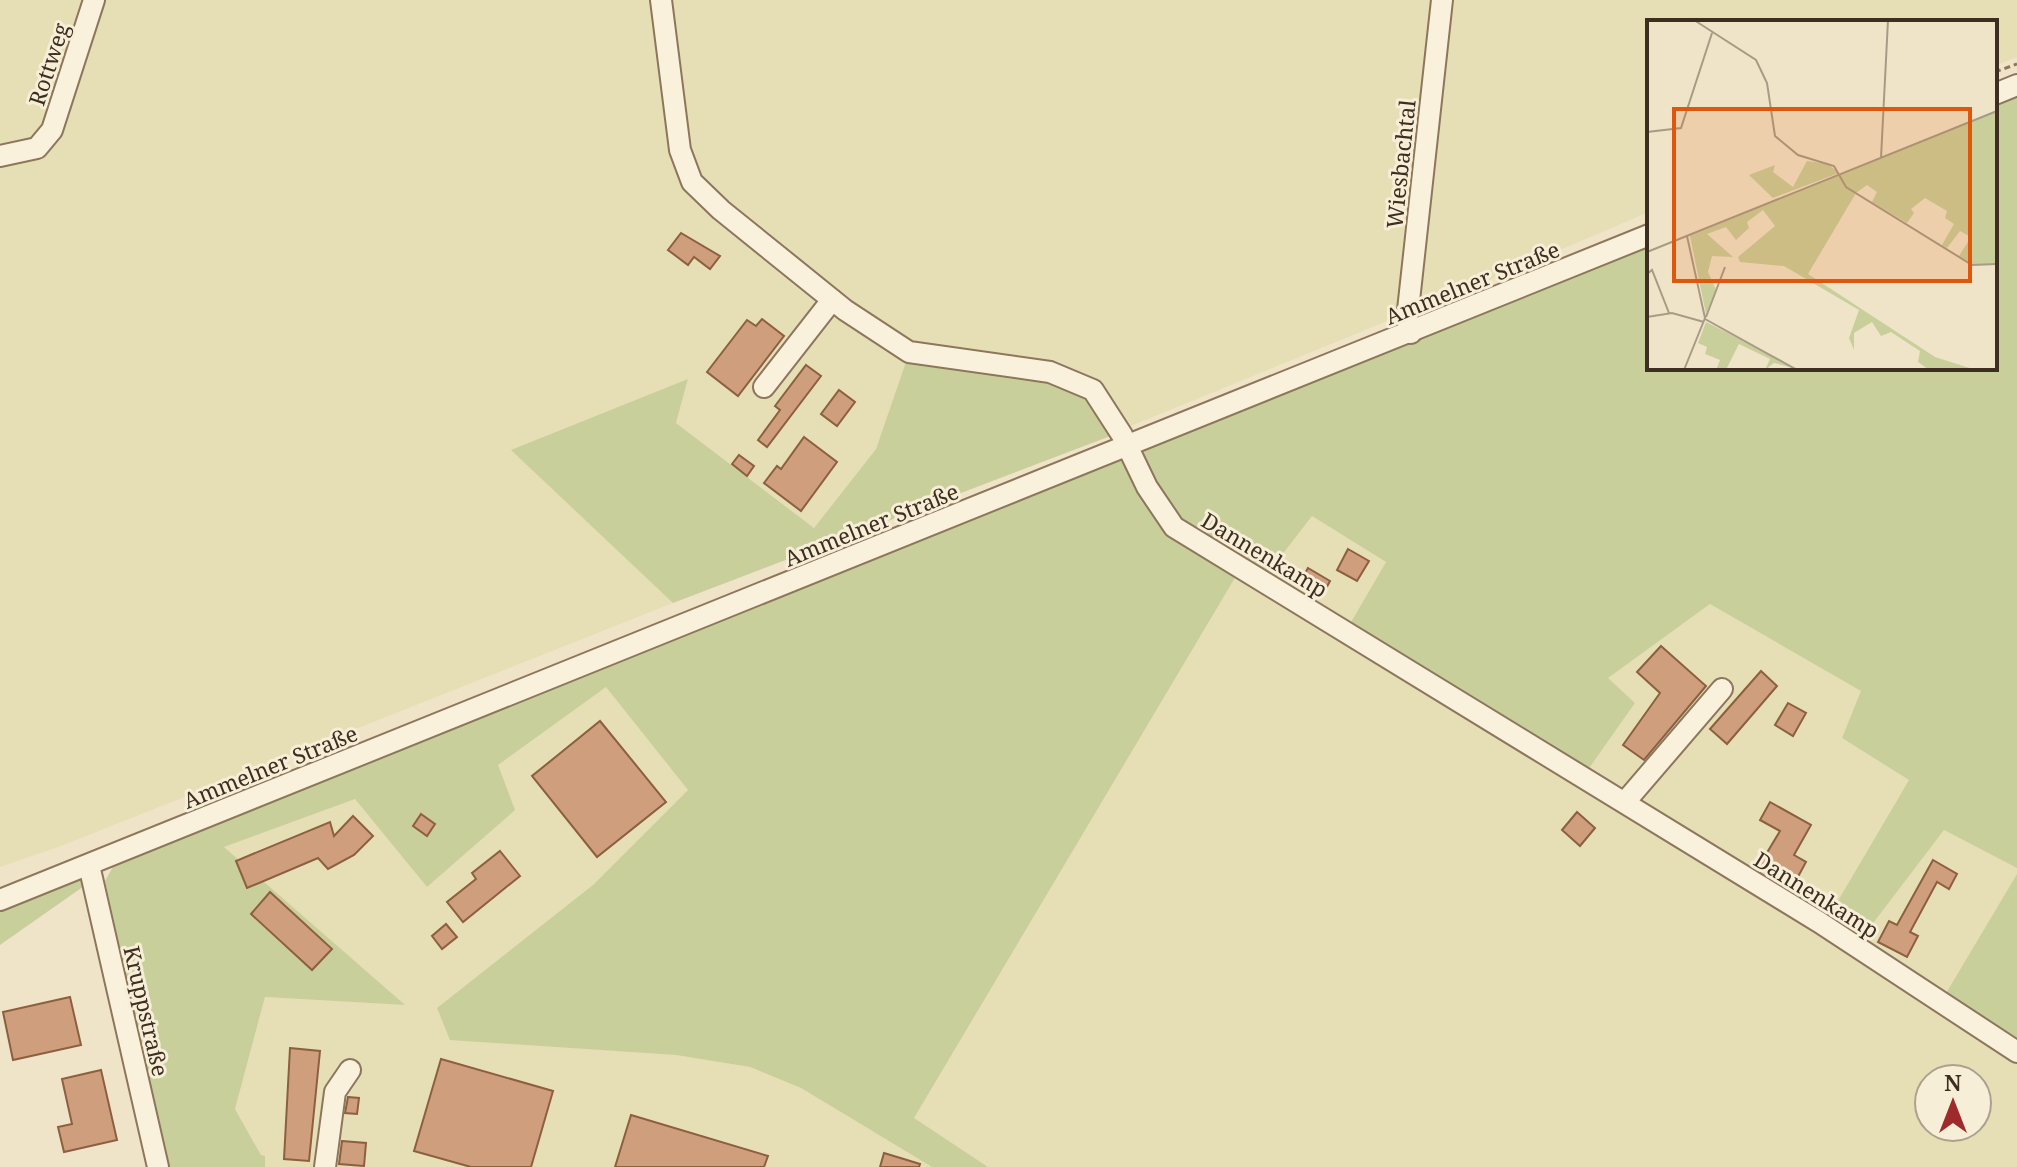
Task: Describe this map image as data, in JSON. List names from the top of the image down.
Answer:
{
  "streets": {
    "street": [
      "Rottweg",
      "Wiesbachtal",
      "Ammelner Straße",
      "Dannenkamp",
      "Kruppstraße"
    ]
  },
  "crossings": [
    ["Wiesbachtal", "Ammelner Straße"],
    ["Ammelner Straße", "Dannenkamp"],
    ["Ammelner Straße", "Kruppstraße"]
  ],
  "north": "top"
}
